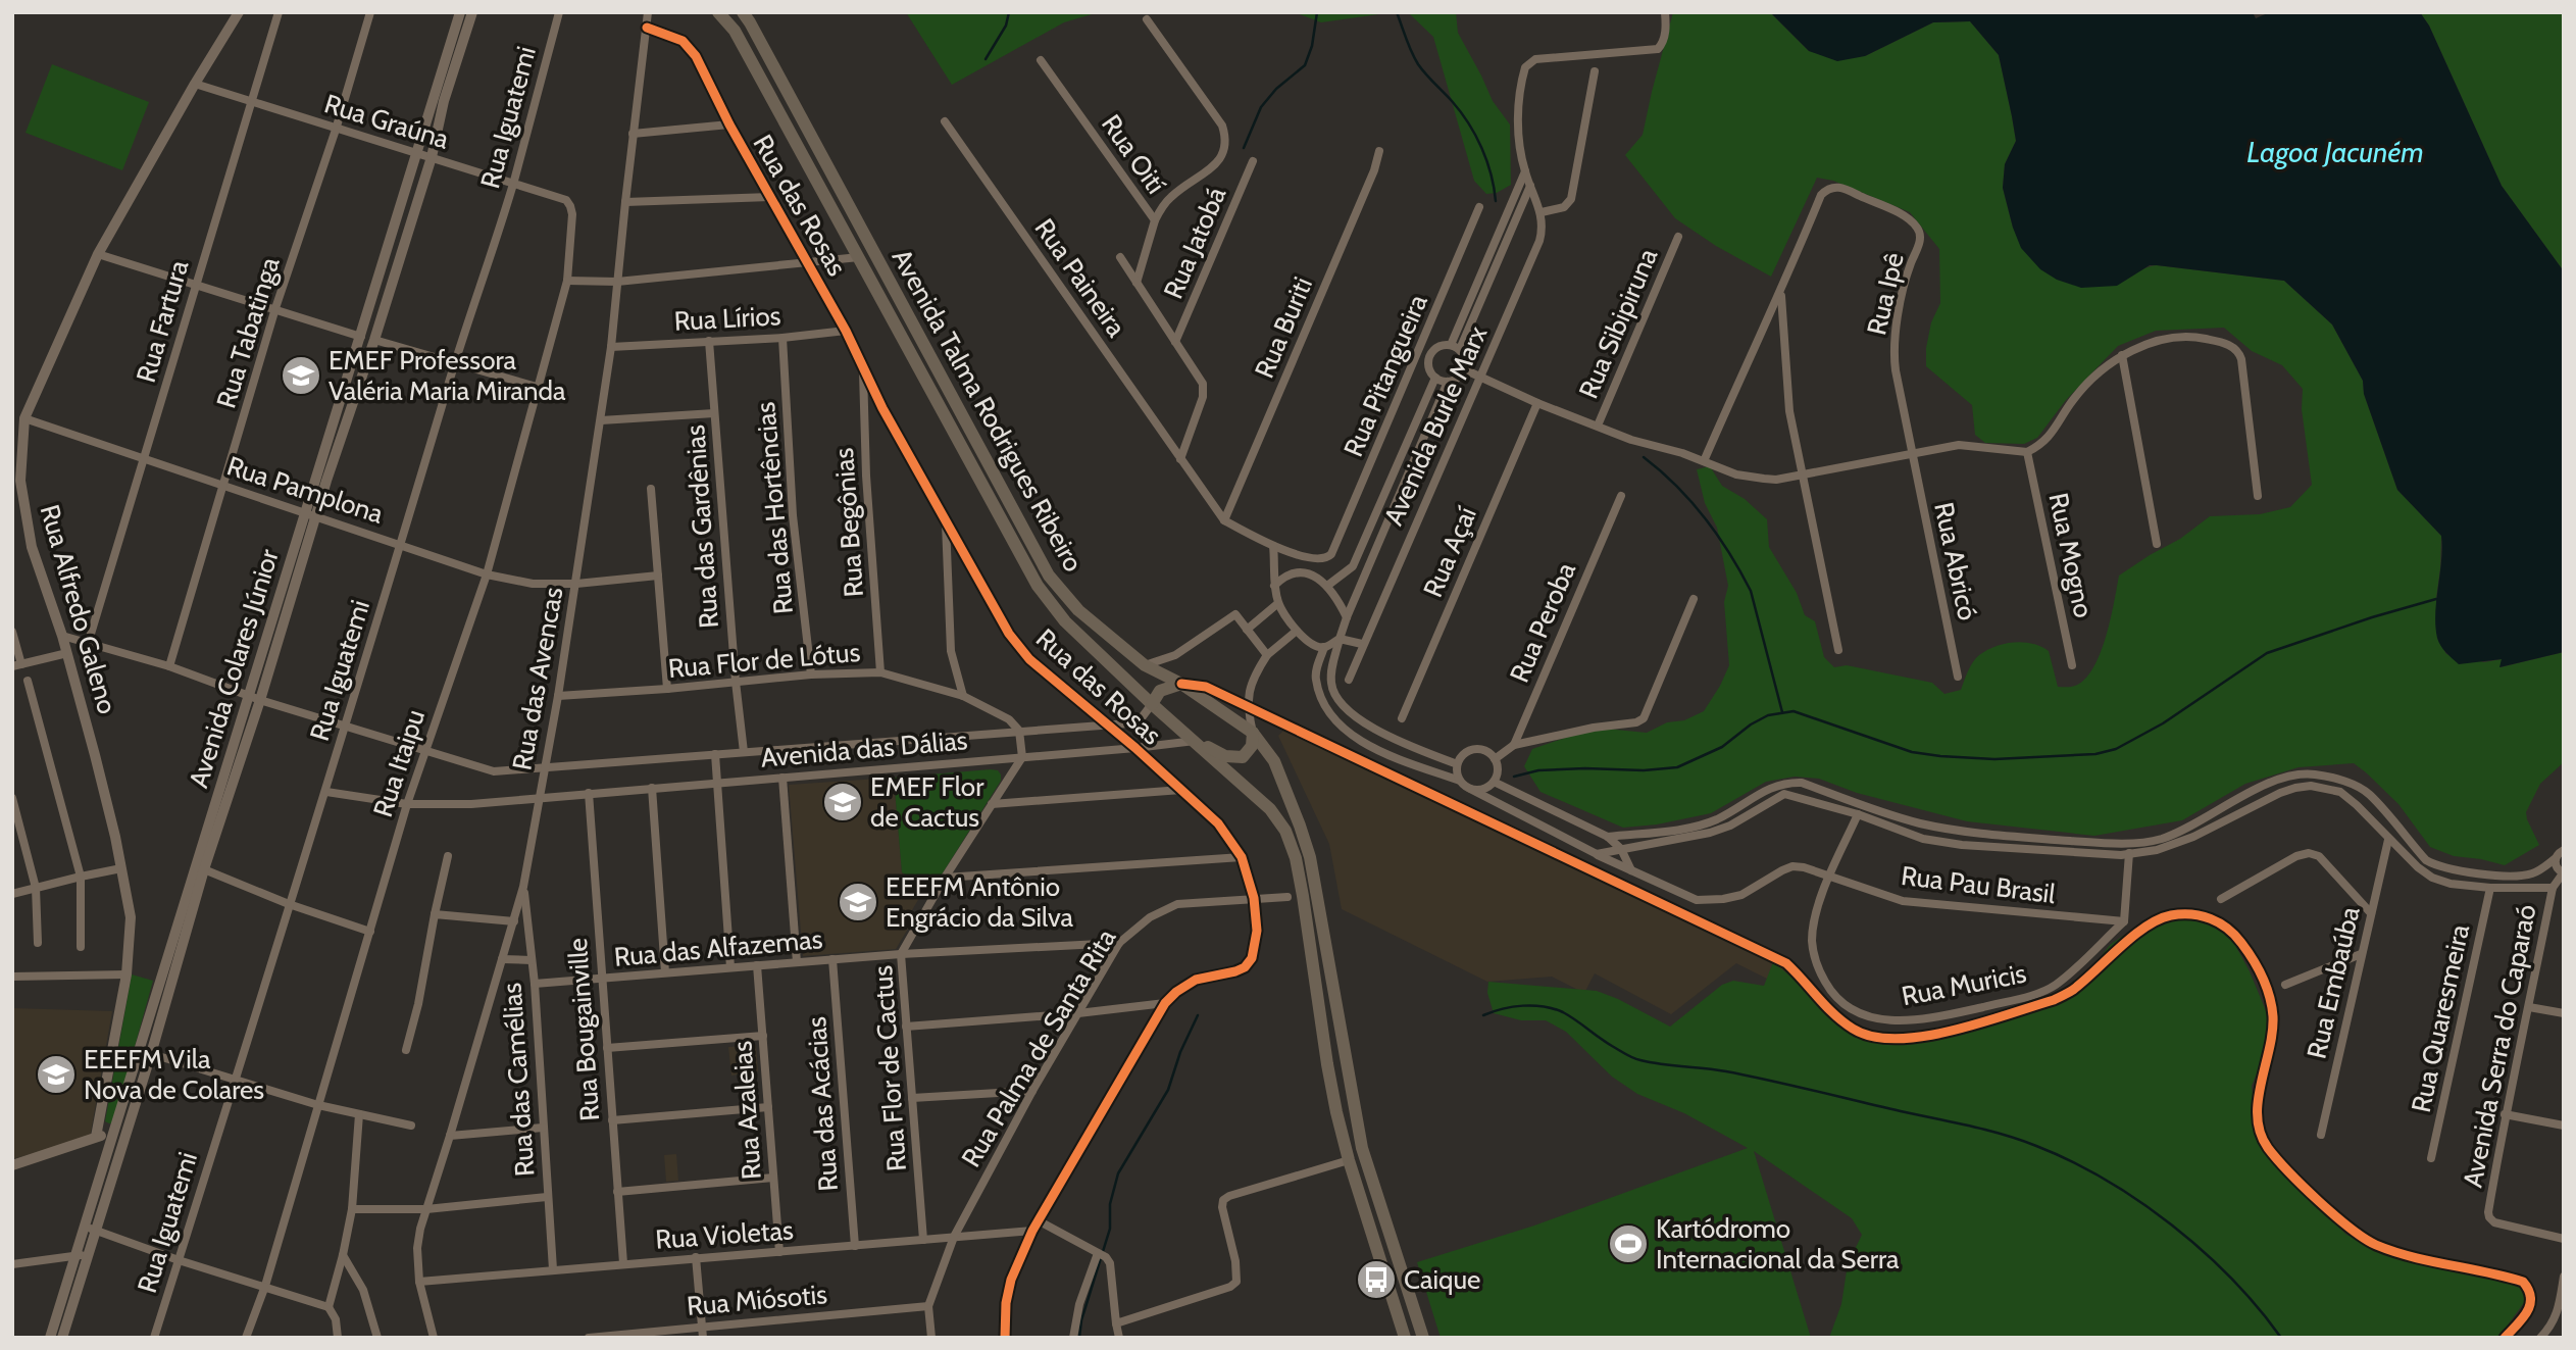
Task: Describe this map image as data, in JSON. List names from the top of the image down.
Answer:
{
  "streets": {
    "main road": ["Avenida Talma Rodrigues Ribeiro"],
    "street": [
      "Rua Iguatemi",
      "Rua Graúna",
      "Rua Oití",
      "Rua das Rosas",
      "Rua Jatobá",
      "Rua Paineira",
      "Rua Ipê",
      "Rua Lírios",
      "Rua Fartura",
      "Rua Sibipiruna",
      "Rua Buriti",
      "Rua Tabatinga",
      "Rua Pitangueira",
      "Avenida Burle Marx",
      "Rua Pamplona",
      "Rua das Hortências",
      "Rua Begônias",
      "Rua das Gardênias",
      "Rua Açaí",
      "Rua Mogno",
      "Rua Abricó",
      "Rua Alfredo Galeno",
      "Rua Peroba",
      "Rua Flor de Lótus",
      "Avenida Colares Júnior",
      "Rua das Avencas",
      "Avenida das Dálias",
      "Rua Itaipu",
      "Rua Pau Brasil",
      "Rua das Alfazemas",
      "Rua Embaúba",
      "Rua Muricis",
      "Rua Quaresmeira",
      "Rua Bougainville",
      "Avenida Serra do Caparaó",
      "Rua Palma de Santa Rita",
      "Rua Flor de Cactus",
      "Rua das Camélias",
      "Rua das Acácias",
      "Rua Azaleias",
      "Rua Violetas",
      "Rua Miósotis"
    ]
  },
  "crossings": [
    ["Rua Iguatemi", "Rua Graúna"],
    ["Rua Iguatemi", "Rua Pamplona"],
    ["Rua Iguatemi", "Avenida das Dálias"],
    ["Rua Graúna", "Rua Fartura"],
    ["Rua Graúna", "Rua Tabatinga"],
    ["Rua Graúna", "Rua Alfredo Galeno"],
    ["Rua Graúna", "Avenida Colares Júnior"],
    ["Rua Graúna", "Rua Itaipu"],
    ["Rua das Rosas", "Rua Lírios"],
    ["Rua das Rosas", "Rua Begônias"],
    ["Rua das Rosas", "Rua das Avencas"],
    ["Rua das Rosas", "Avenida das Dálias"],
    ["Rua das Rosas", "Rua Palma de Santa Rita"],
    ["Rua das Rosas", "Rua Violetas"],
    ["Rua Paineira", "Rua Buriti"],
    ["Rua Ipê", "Rua Abricó"],
    ["Rua Lírios", "Rua das Hortências"],
    ["Rua Lírios", "Rua das Gardênias"],
    ["Rua Lírios", "Rua das Avencas"],
    ["Rua Fartura", "Rua Pamplona"],
    ["Rua Fartura", "Avenida das Dálias"],
    ["Rua Tabatinga", "Rua Pamplona"],
    ["Rua Tabatinga", "Avenida das Dálias"],
    ["Avenida Talma Rodrigues Ribeiro", "Avenida das Dálias"],
    ["Avenida Burle Marx", "Rua Pau Brasil"],
    ["Rua Pamplona", "Rua Alfredo Galeno"],
    ["Rua Pamplona", "Avenida Colares Júnior"],
    ["Rua Pamplona", "Rua das Avencas"],
    ["Rua Pamplona", "Rua Itaipu"],
    ["Rua das Hortências", "Rua Flor de Lótus"],
    ["Rua Begônias", "Rua Flor de Lótus"],
    ["Rua das Gardênias", "Rua Flor de Lótus"],
    ["Rua das Gardênias", "Avenida das Dálias"],
    ["Rua Alfredo Galeno", "Avenida das Dálias"],
    ["Rua Flor de Lótus", "Rua das Avencas"],
    ["Rua Flor de Lótus", "Avenida das Dálias"],
    ["Avenida Colares Júnior", "Avenida das Dálias"],
    ["Rua das Avencas", "Avenida das Dálias"],
    ["Rua das Avencas", "Rua das Camélias"],
    ["Rua das Avencas", "Rua Violetas"],
    ["Avenida das Dálias", "Rua Itaipu"],
    ["Avenida das Dálias", "Rua Bougainville"],
    ["Avenida das Dálias", "Rua Flor de Cactus"],
    ["Rua Pau Brasil", "Rua Muricis"],
    ["Rua das Alfazemas", "Rua Bougainville"],
    ["Rua das Alfazemas", "Rua Palma de Santa Rita"],
    ["Rua das Alfazemas", "Rua Flor de Cactus"],
    ["Rua das Alfazemas", "Rua das Camélias"],
    ["Rua das Alfazemas", "Rua das Acácias"],
    ["Rua das Alfazemas", "Rua Azaleias"],
    ["Rua Bougainville", "Rua Violetas"],
    ["Rua Palma de Santa Rita", "Rua Violetas"],
    ["Rua Palma de Santa Rita", "Rua Miósotis"],
    ["Rua Flor de Cactus", "Rua Violetas"],
    ["Rua das Camélias", "Rua Violetas"],
    ["Rua das Acácias", "Rua Violetas"],
    ["Rua Azaleias", "Rua Violetas"]
  ],
  "water": ["Lagoa Jacuném"],
  "places": {
    "school or university": [
      "EMEF Professora Valéria Maria Miranda",
      "EMEF Flor de Cactus",
      "EEEFM Antônio Engrácio da Silva",
      "EEEFM Vila Nova de Colares"
    ],
    "sports": ["Kartódromo Internacional da Serra"],
    "bus stop": ["Caique"]
  }
}
